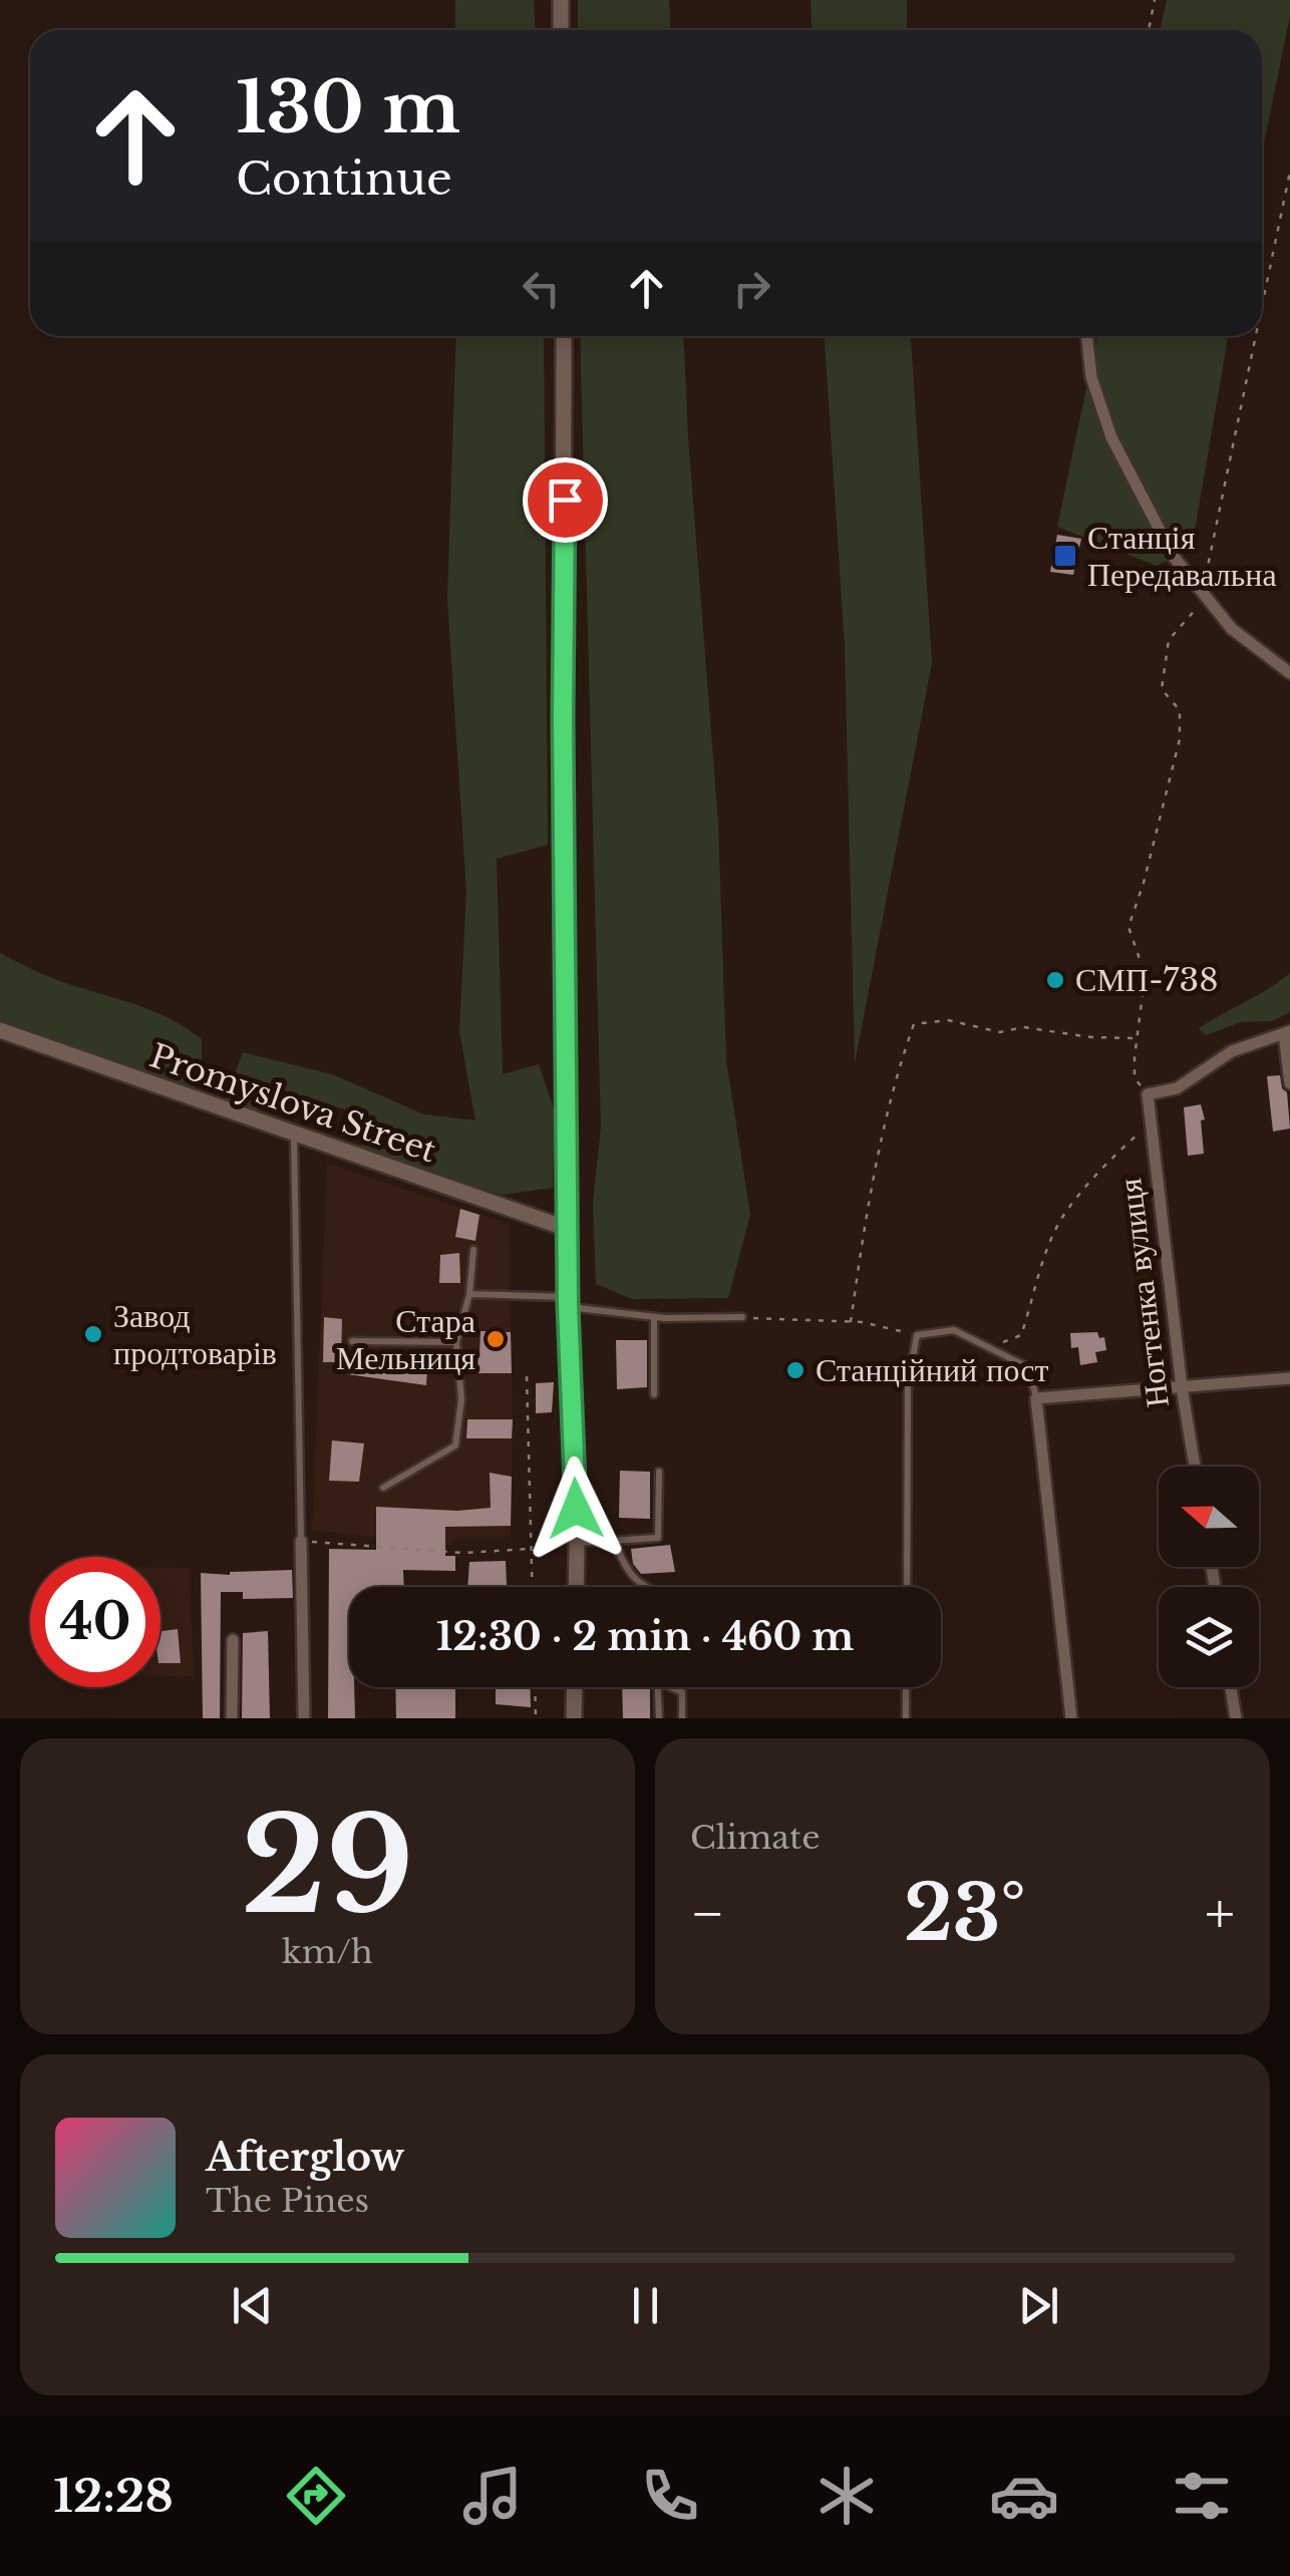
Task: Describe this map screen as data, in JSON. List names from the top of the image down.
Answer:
{
  "streets": {
    "street": ["Promyslova Street", "Ногтенка вулиця"]
  },
  "places": {
    "transit": ["Станція Передавальна"],
    "other": [
      "СМП-738",
      "Завод продтоварів",
      "Стара Мельниця",
      "Станційний пост"
    ]
  },
  "north": "left",
  "page": {
    "turn": ["130 m", "Continue"],
    "limit": "40",
    "trip": "12:30 · 2 min · 460 m",
    "tile": [
      ["29", "km/h"],
      "Climate"
    ],
    "heat": ["−", "23°", "+"],
    "song": ["Afterglow", "The Pines"],
    "tabs": "12:28"
  }
}
